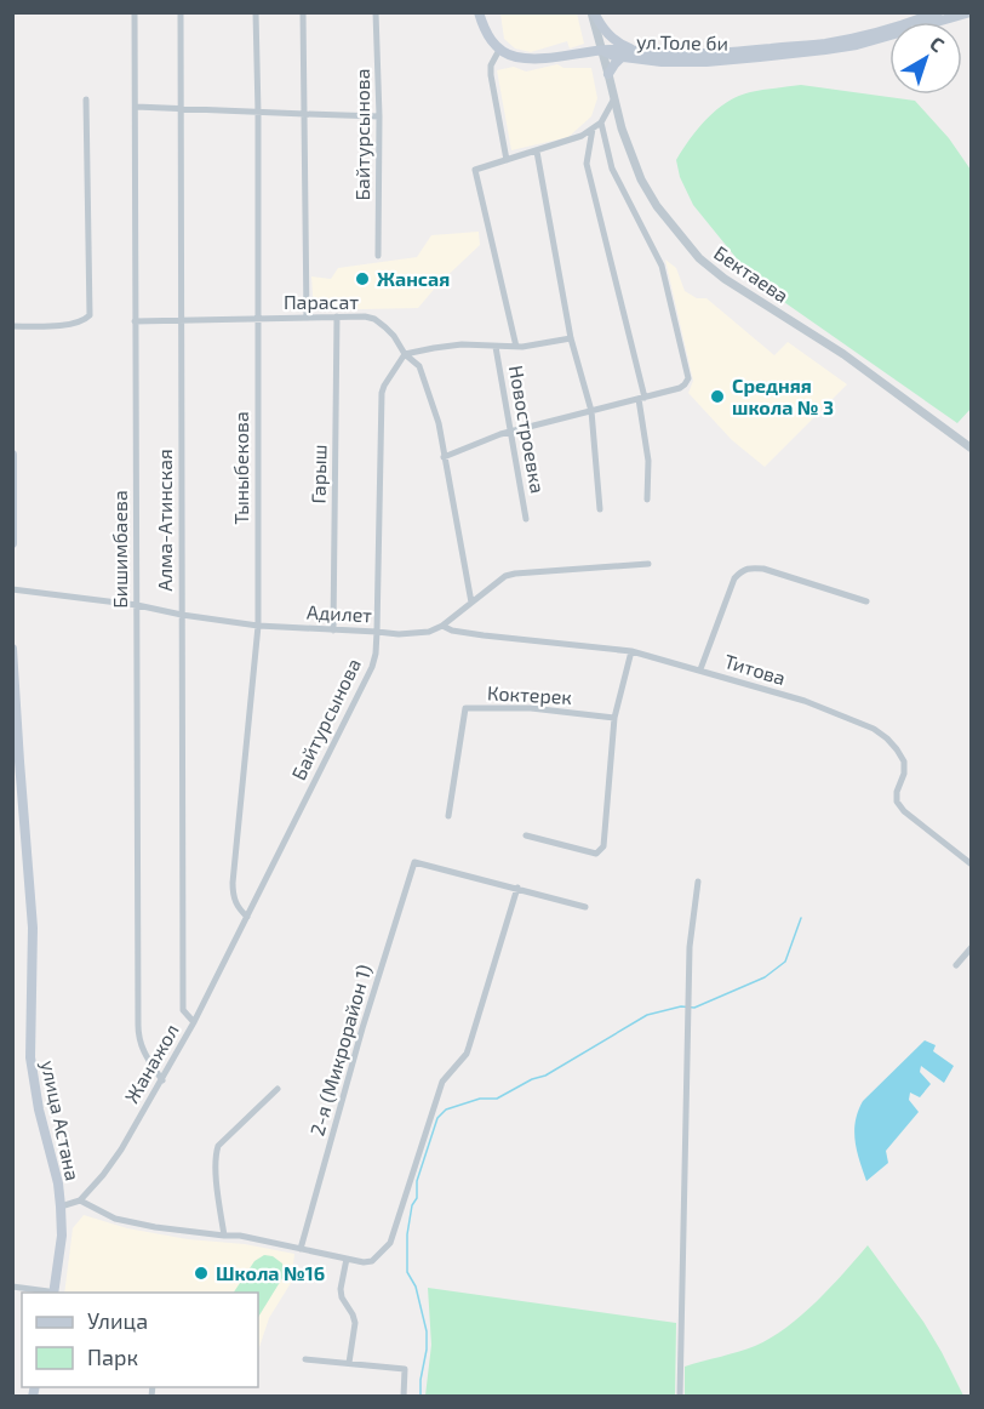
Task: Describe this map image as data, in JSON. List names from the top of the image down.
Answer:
{
  "streets": {
    "main road": ["ул.Толе би", "улица Астана"],
    "street": [
      "Байтурсынова",
      "Бектаева",
      "Парасат",
      "Новостроевка",
      "Тыныбекова",
      "Гарыш",
      "Алма-Атинская",
      "Бишимбаева",
      "Адилет",
      "Титова",
      "Коктерек",
      "2-я (Микрорайон 1)",
      "Жанажол"
    ]
  },
  "crossings": [
    ["ул.Толе би", "Бектаева"],
    ["Байтурсынова", "Парасат"],
    ["Байтурсынова", "Тыныбекова"],
    ["Байтурсынова", "Адилет"],
    ["Байтурсынова", "Жанажол"],
    ["Парасат", "Тыныбекова"],
    ["Парасат", "Гарыш"],
    ["Парасат", "Алма-Атинская"],
    ["Парасат", "Бишимбаева"],
    ["Парасат", "Адилет"],
    ["Тыныбекова", "Адилет"],
    ["Тыныбекова", "Жанажол"],
    ["Гарыш", "Адилет"],
    ["Алма-Атинская", "Адилет"],
    ["Алма-Атинская", "Жанажол"],
    ["Бишимбаева", "Адилет"],
    ["Бишимбаева", "Жанажол"],
    ["Адилет", "Титова"]
  ],
  "places": ["Жансая", "Средняя школа № 3", "Школа №16"],
  "legend": ["Улица", "Парк"],
  "north": "top right"
}
